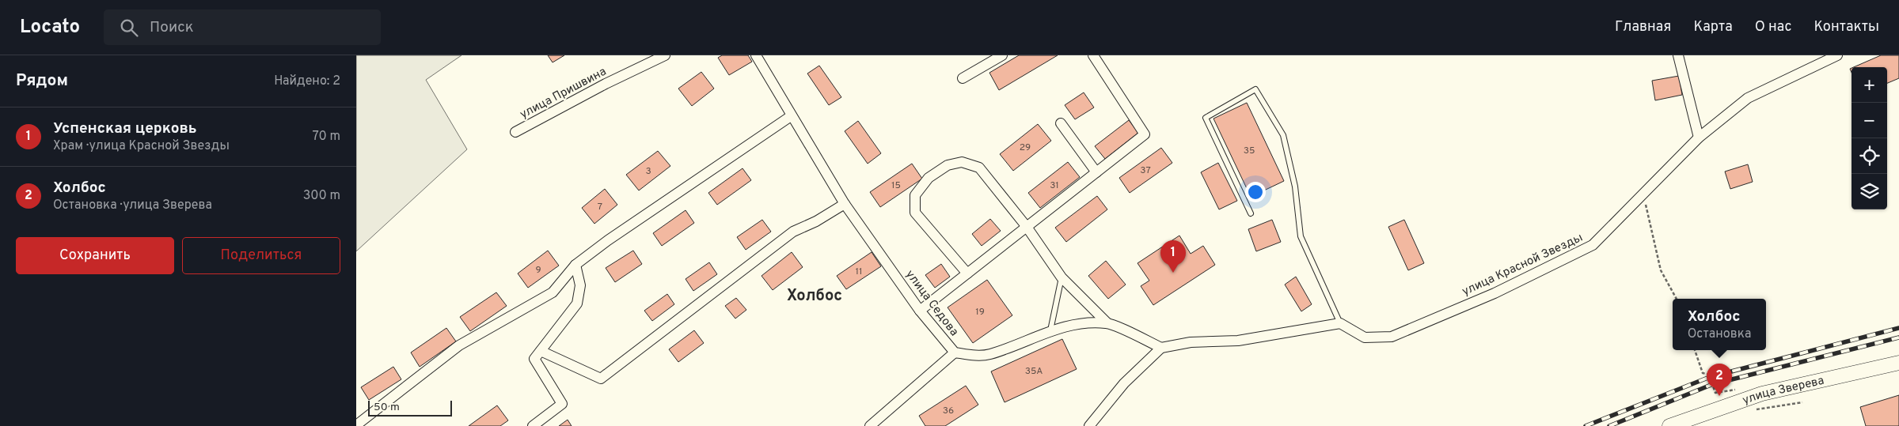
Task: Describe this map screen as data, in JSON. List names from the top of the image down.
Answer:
{
  "streets": {
    "main road": ["улица Зверева"],
    "street": ["улица Пришвина", "улица Красной Звезды", "улица Седова"]
  },
  "districts": ["Холбос"],
  "house_numbers": [
    "29",
    "35",
    "37",
    "3",
    "15",
    "31",
    "7",
    "9",
    "11",
    "19",
    "35А",
    "36"
  ],
  "scale_bar": "50 m",
  "page": {
    "header": "Locato",
    "search": "Поиск",
    "nav": [
      "Главная",
      "Карта",
      "О нас",
      "Контакты"
    ],
    "heading": ["Рядом", "Найдено: 2"],
    "map_buttons": ["+", "−"],
    "list": [
      {
        "mark": "1",
        "name": "Успенская церковь",
        "note": "Храм · улица Красной Звезды",
        "value": "70 m"
      },
      {
        "mark": "2",
        "name": "Холбос",
        "note": "Остановка · улица Зверева",
        "value": "300 m"
      }
    ],
    "buttons": ["Сохранить", "Поделиться"],
    "pins": ["1", "2"],
    "popup": ["Холбос", "Остановка"],
    "scale": "50 m"
  }
}
